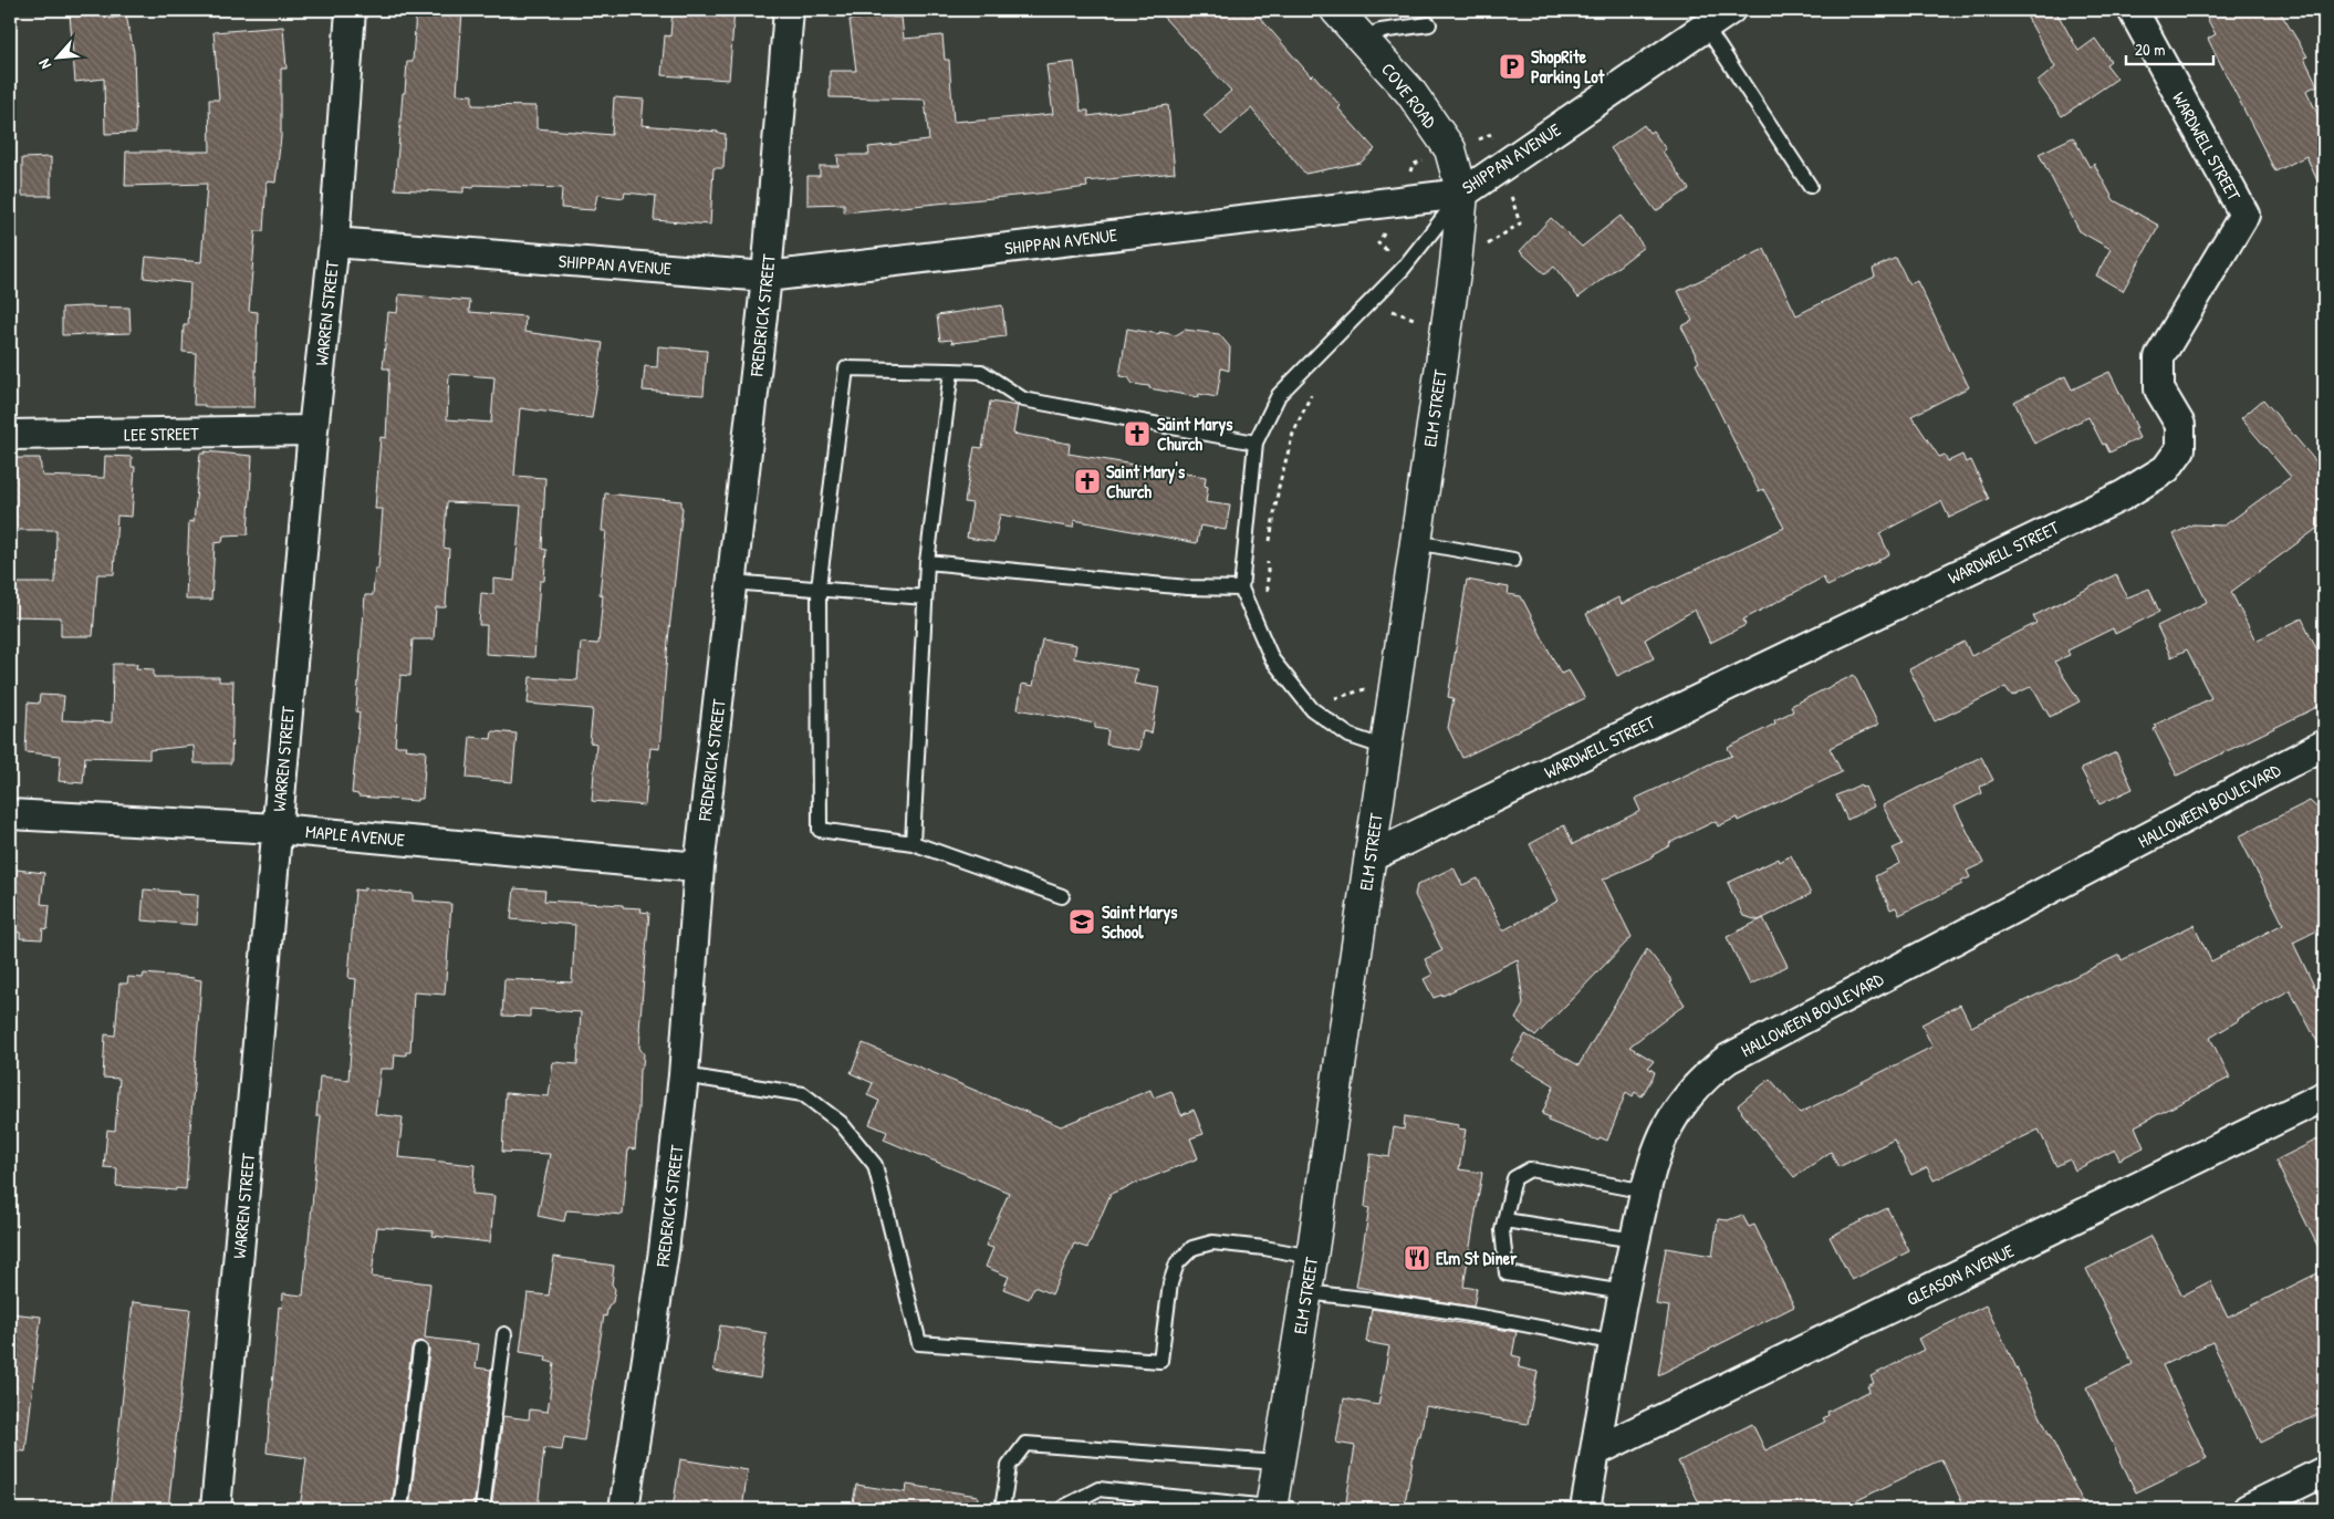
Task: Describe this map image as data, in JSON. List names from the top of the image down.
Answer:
{
  "streets": {
    "main road": ["COVE ROAD", "ELM STREET"],
    "street": [
      "WARDWELL STREET",
      "SHIPPAN AVENUE",
      "WARREN STREET",
      "FREDERICK STREET",
      "LEE STREET",
      "HALLOWEEN BOULEVARD",
      "MAPLE AVENUE",
      "GLEASON AVENUE"
    ]
  },
  "crossings": [
    ["COVE ROAD", "SHIPPAN AVENUE"],
    ["COVE ROAD", "ELM STREET"],
    ["WARDWELL STREET", "ELM STREET"],
    ["SHIPPAN AVENUE", "WARREN STREET"],
    ["SHIPPAN AVENUE", "FREDERICK STREET"],
    ["SHIPPAN AVENUE", "ELM STREET"],
    ["WARREN STREET", "LEE STREET"],
    ["WARREN STREET", "MAPLE AVENUE"],
    ["FREDERICK STREET", "MAPLE AVENUE"],
    ["HALLOWEEN BOULEVARD", "GLEASON AVENUE"]
  ],
  "places": {
    "parking": ["ShopRite Parking Lot"],
    "church": ["Saint Marys Church", "Saint Mary's Church"],
    "school or university": ["Saint Marys School"],
    "restaurant": ["Elm St Diner"]
  },
  "scale_bar": "20 m",
  "north": "bottom left"
}
